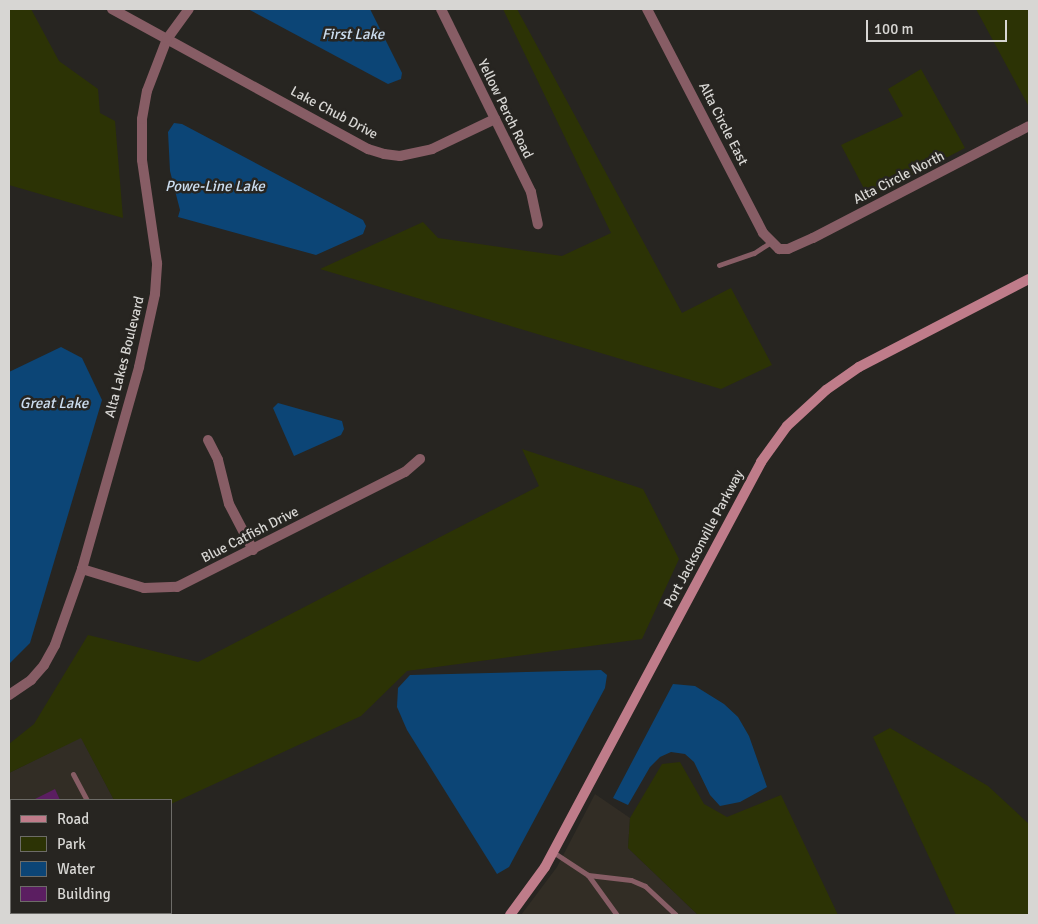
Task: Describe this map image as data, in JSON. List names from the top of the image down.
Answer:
{
  "streets": {
    "street": [
      "Yellow Perch Road",
      "Lake Chub Drive",
      "Alta Circle East",
      "Alta Circle North",
      "Alta Lakes Boulevard",
      "Blue Catfish Drive",
      "Port Jacksonville Parkway"
    ]
  },
  "crossings": [
    ["Yellow Perch Road", "Lake Chub Drive"],
    ["Lake Chub Drive", "Alta Lakes Boulevard"],
    ["Alta Circle East", "Alta Circle North"],
    ["Alta Lakes Boulevard", "Blue Catfish Drive"]
  ],
  "water": ["First Lake", "Powe-Line Lake", "Great Lake"],
  "legend": [
    "Road",
    "Park",
    "Water",
    "Building"
  ],
  "scale_bar": "100 m"
}
